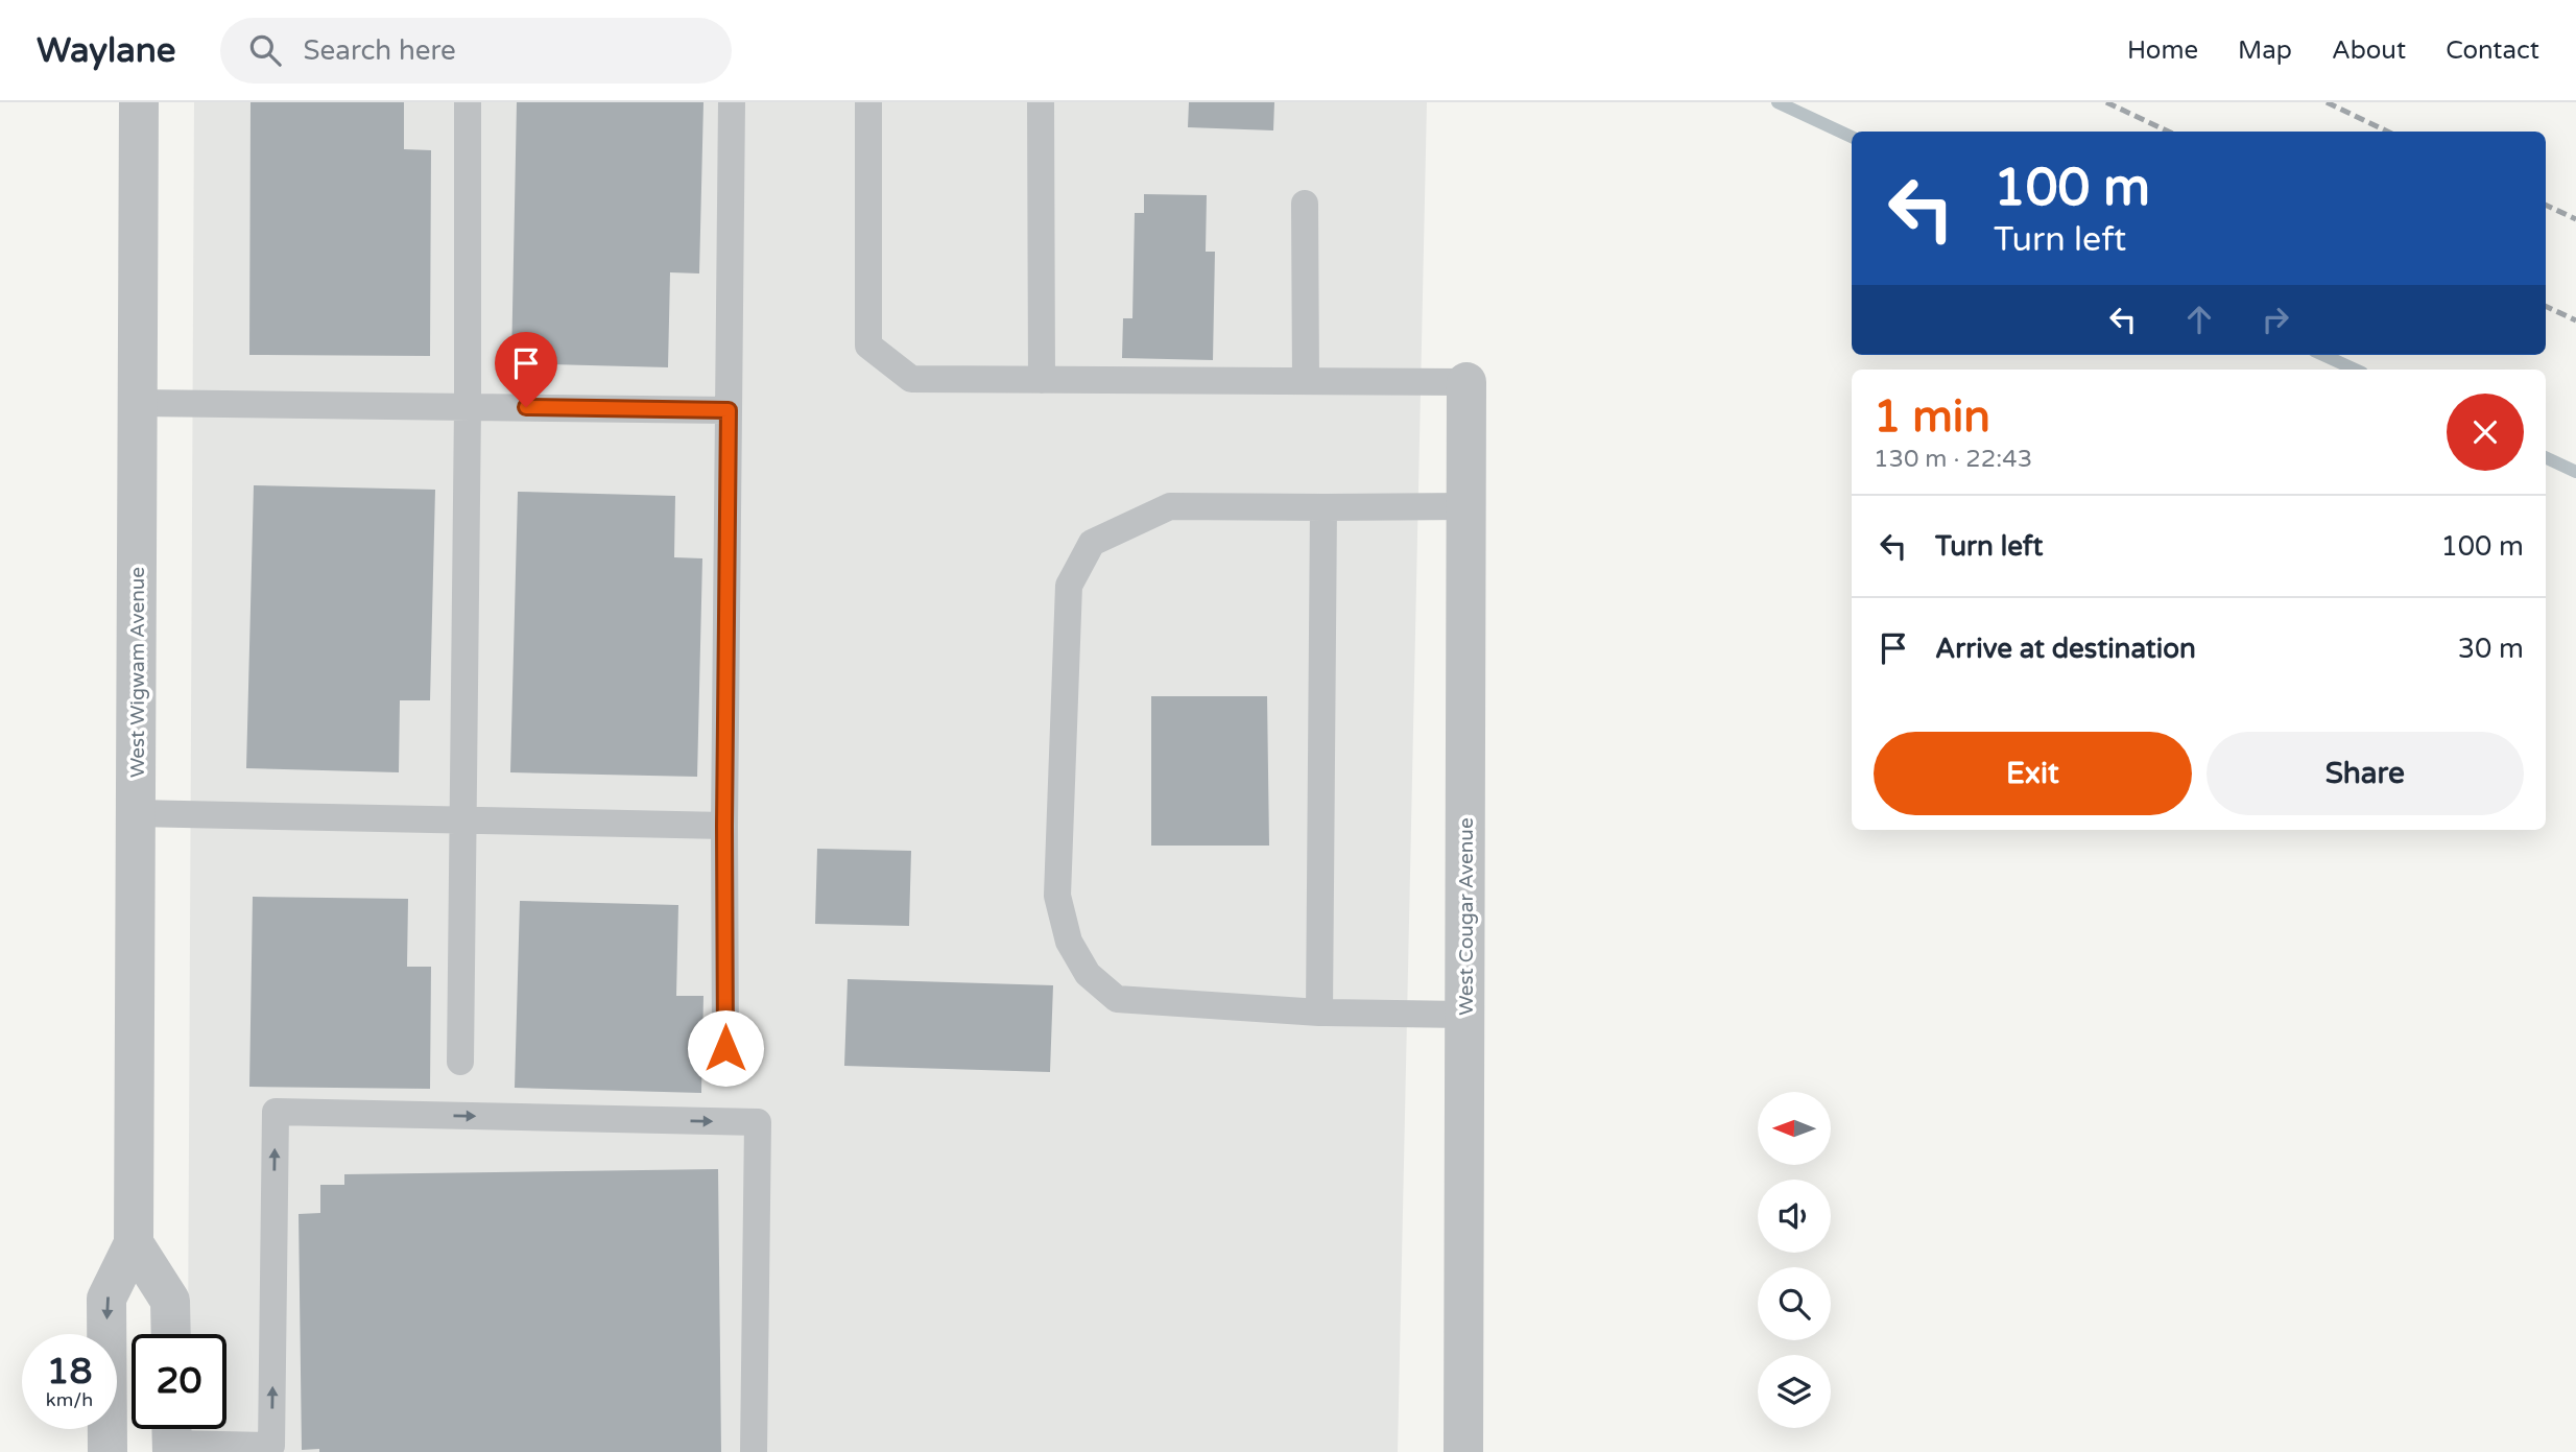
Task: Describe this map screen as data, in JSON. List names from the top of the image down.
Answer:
{
  "streets": {
    "street": ["West Wigwam Avenue", "West Cougar Avenue"]
  },
  "north": "left",
  "page": {
    "header": "Waylane",
    "search": "Search here",
    "nav": [
      "Home",
      "Map",
      "About",
      "Contact"
    ],
    "turn": ["100 m", "Turn left"],
    "heading": ["1 min", "130 m · 22:43"],
    "list": [
      {
        "name": "Turn left",
        "value": "100 m"
      },
      {
        "name": "Arrive at destination",
        "value": "30 m"
      }
    ],
    "buttons": ["Exit", "Share"],
    "speed": "18 km/h",
    "limit": "20"
  }
}
